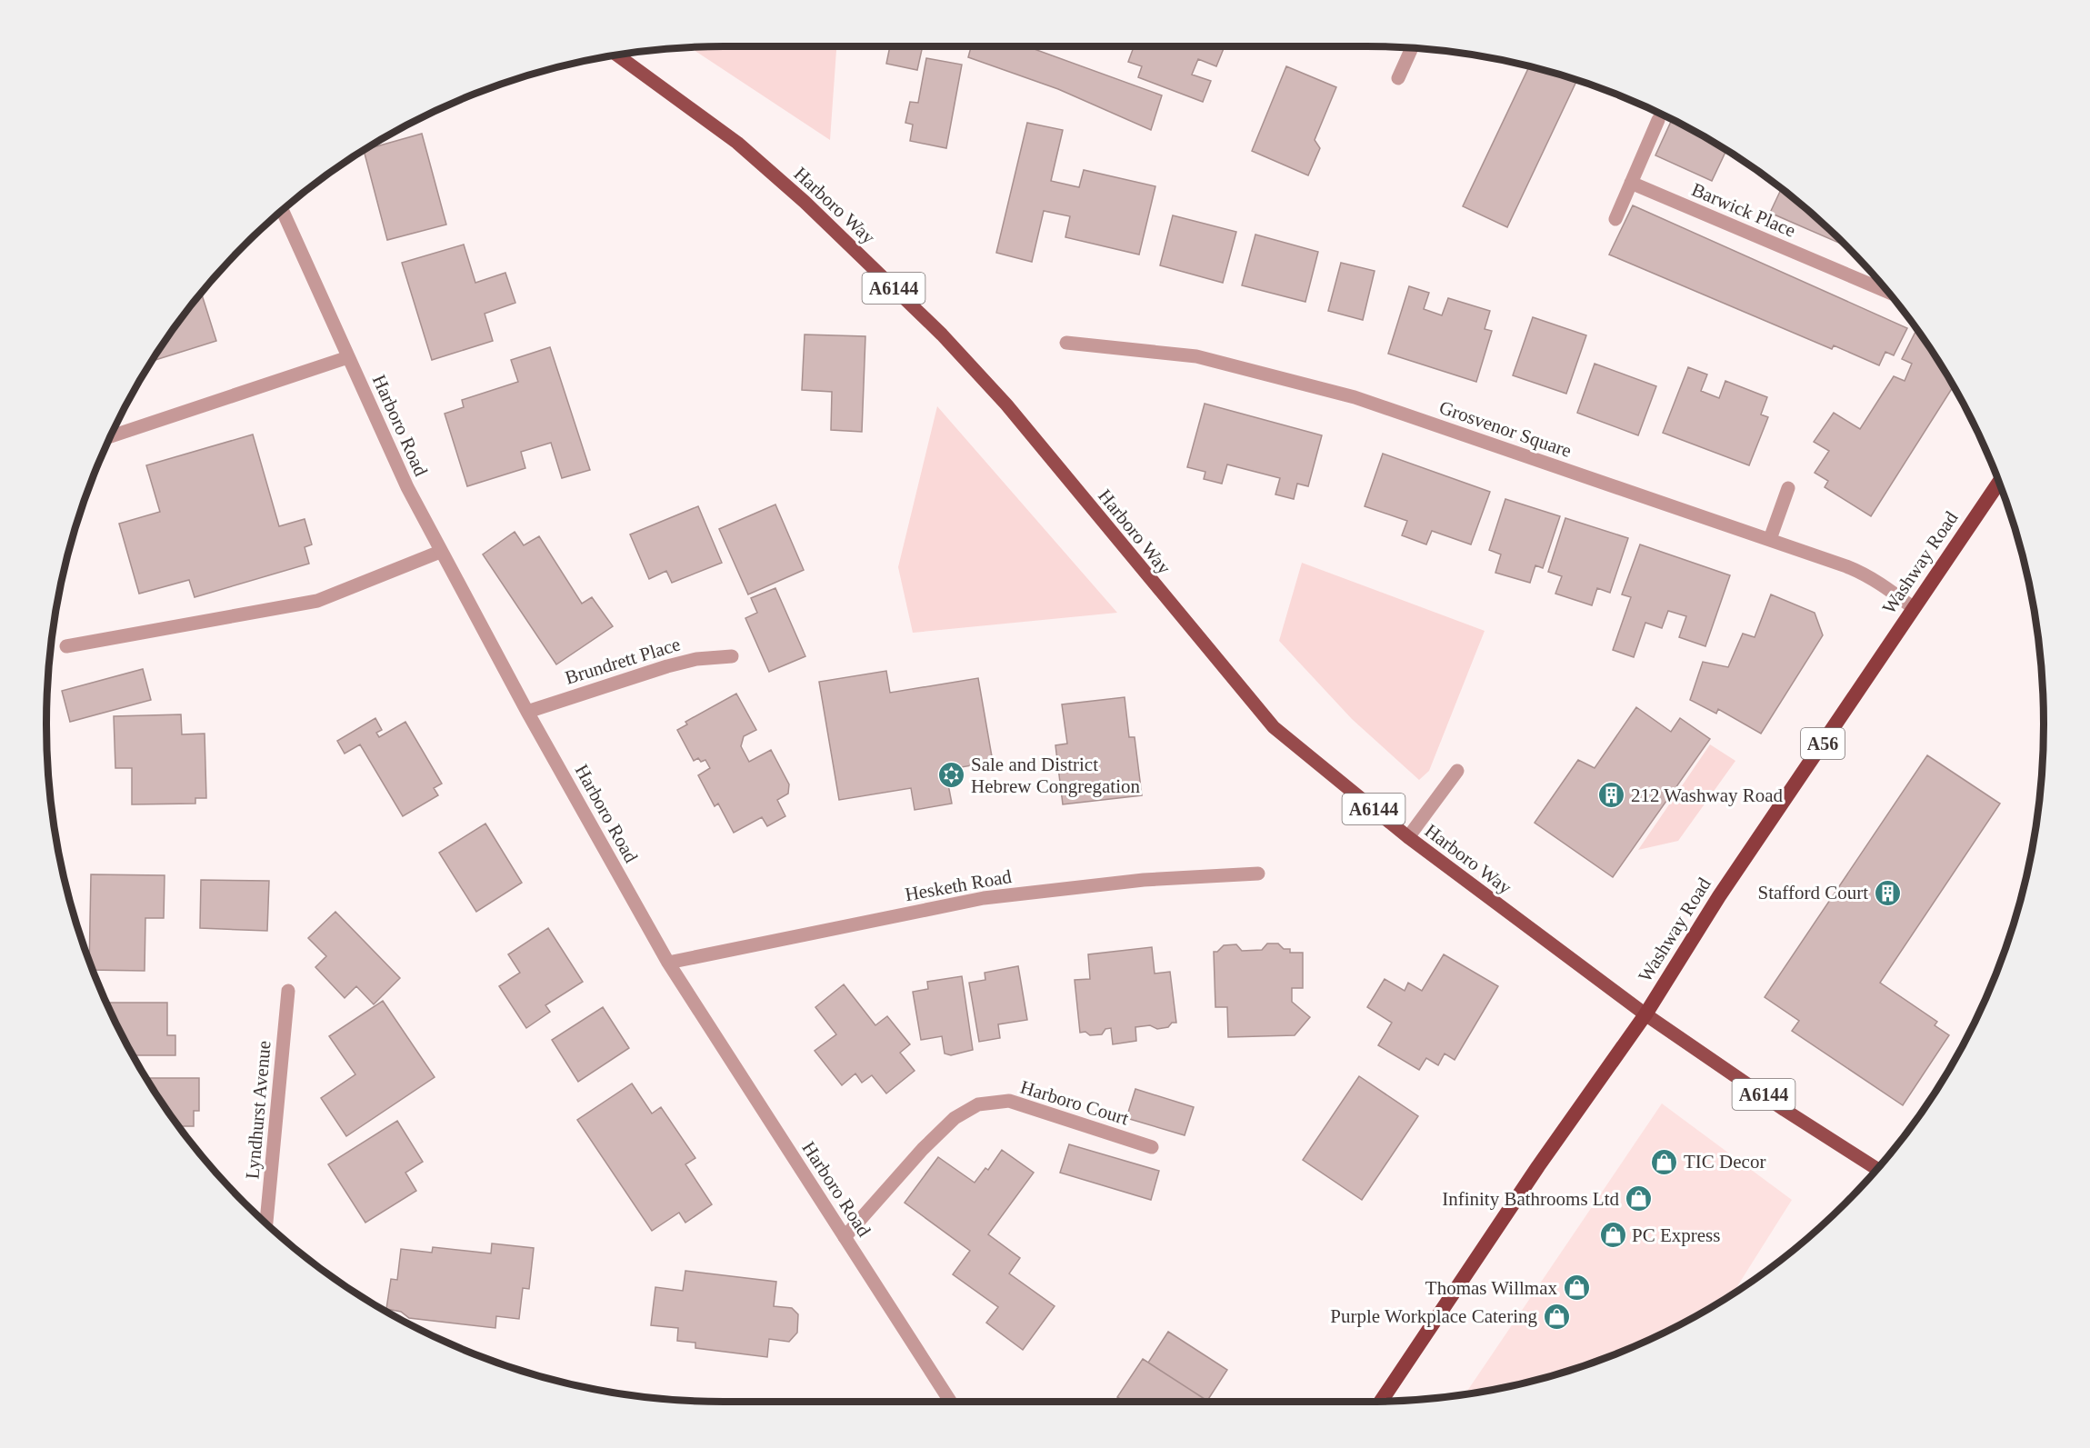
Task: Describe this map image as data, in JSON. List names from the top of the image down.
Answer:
{
  "streets": {
    "highway": ["Washway Road", "A56"],
    "main road": ["Harboro Way", "A6144"],
    "street": [
      "Barwick Place",
      "Harboro Road",
      "Grosvenor Square",
      "Brundrett Place",
      "Hesketh Road",
      "Harboro Court",
      "Lyndhurst Avenue"
    ]
  },
  "crossings": [
    ["Harboro Way", "A6144"],
    ["Harboro Way", "Washway Road"],
    ["A6144", "Washway Road"],
    ["Harboro Road", "Brundrett Place"],
    ["Harboro Road", "Hesketh Road"],
    ["Harboro Road", "Harboro Court"],
    ["Grosvenor Square", "Washway Road"]
  ],
  "places": {
    "synagogue": ["Sale and District Hebrew Congregation"],
    "building": ["212 Washway Road", "Stafford Court"],
    "shop": [
      "TIC Decor",
      "Infinity Bathrooms Ltd",
      "PC Express",
      "Thomas Willmax",
      "Purple Workplace Catering"
    ]
  }
}
